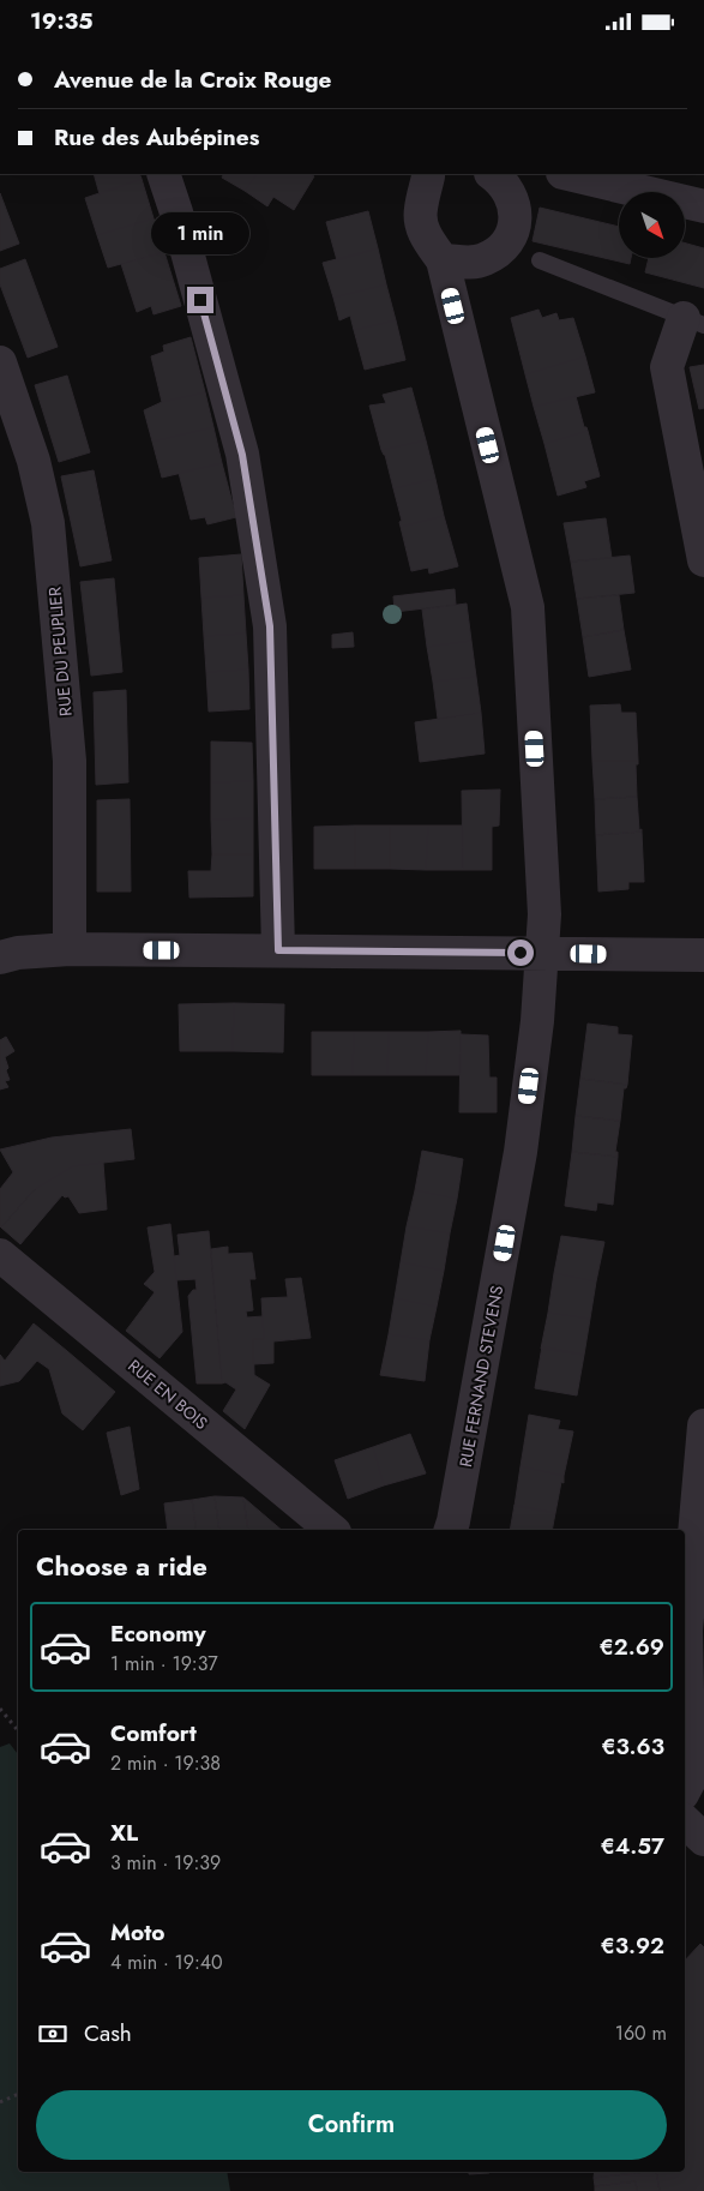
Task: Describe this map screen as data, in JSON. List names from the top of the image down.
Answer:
{
  "streets": {
    "street": ["RUE DU PEUPLIER", "RUE FERNAND STEVENS", "RUE EN BOIS"]
  },
  "north": "bottom right",
  "page": {
    "status": "19:35",
    "banner": ["Avenue de la Croix Rouge", "Rue des Aubépines"],
    "bubble": "1 min",
    "heading": "Choose a ride",
    "list": [
      {
        "name": "Economy",
        "note": "1 min · 19:37",
        "value": "€2.69"
      },
      {
        "name": "Comfort",
        "note": "2 min · 19:38",
        "value": "€3.63"
      },
      {
        "name": "XL",
        "note": "3 min · 19:39",
        "value": "€4.57"
      },
      {
        "name": "Moto",
        "note": "4 min · 19:40",
        "value": "€3.92"
      }
    ],
    "pay": ["Cash", "160 m"],
    "buttons": "Confirm"
  }
}
